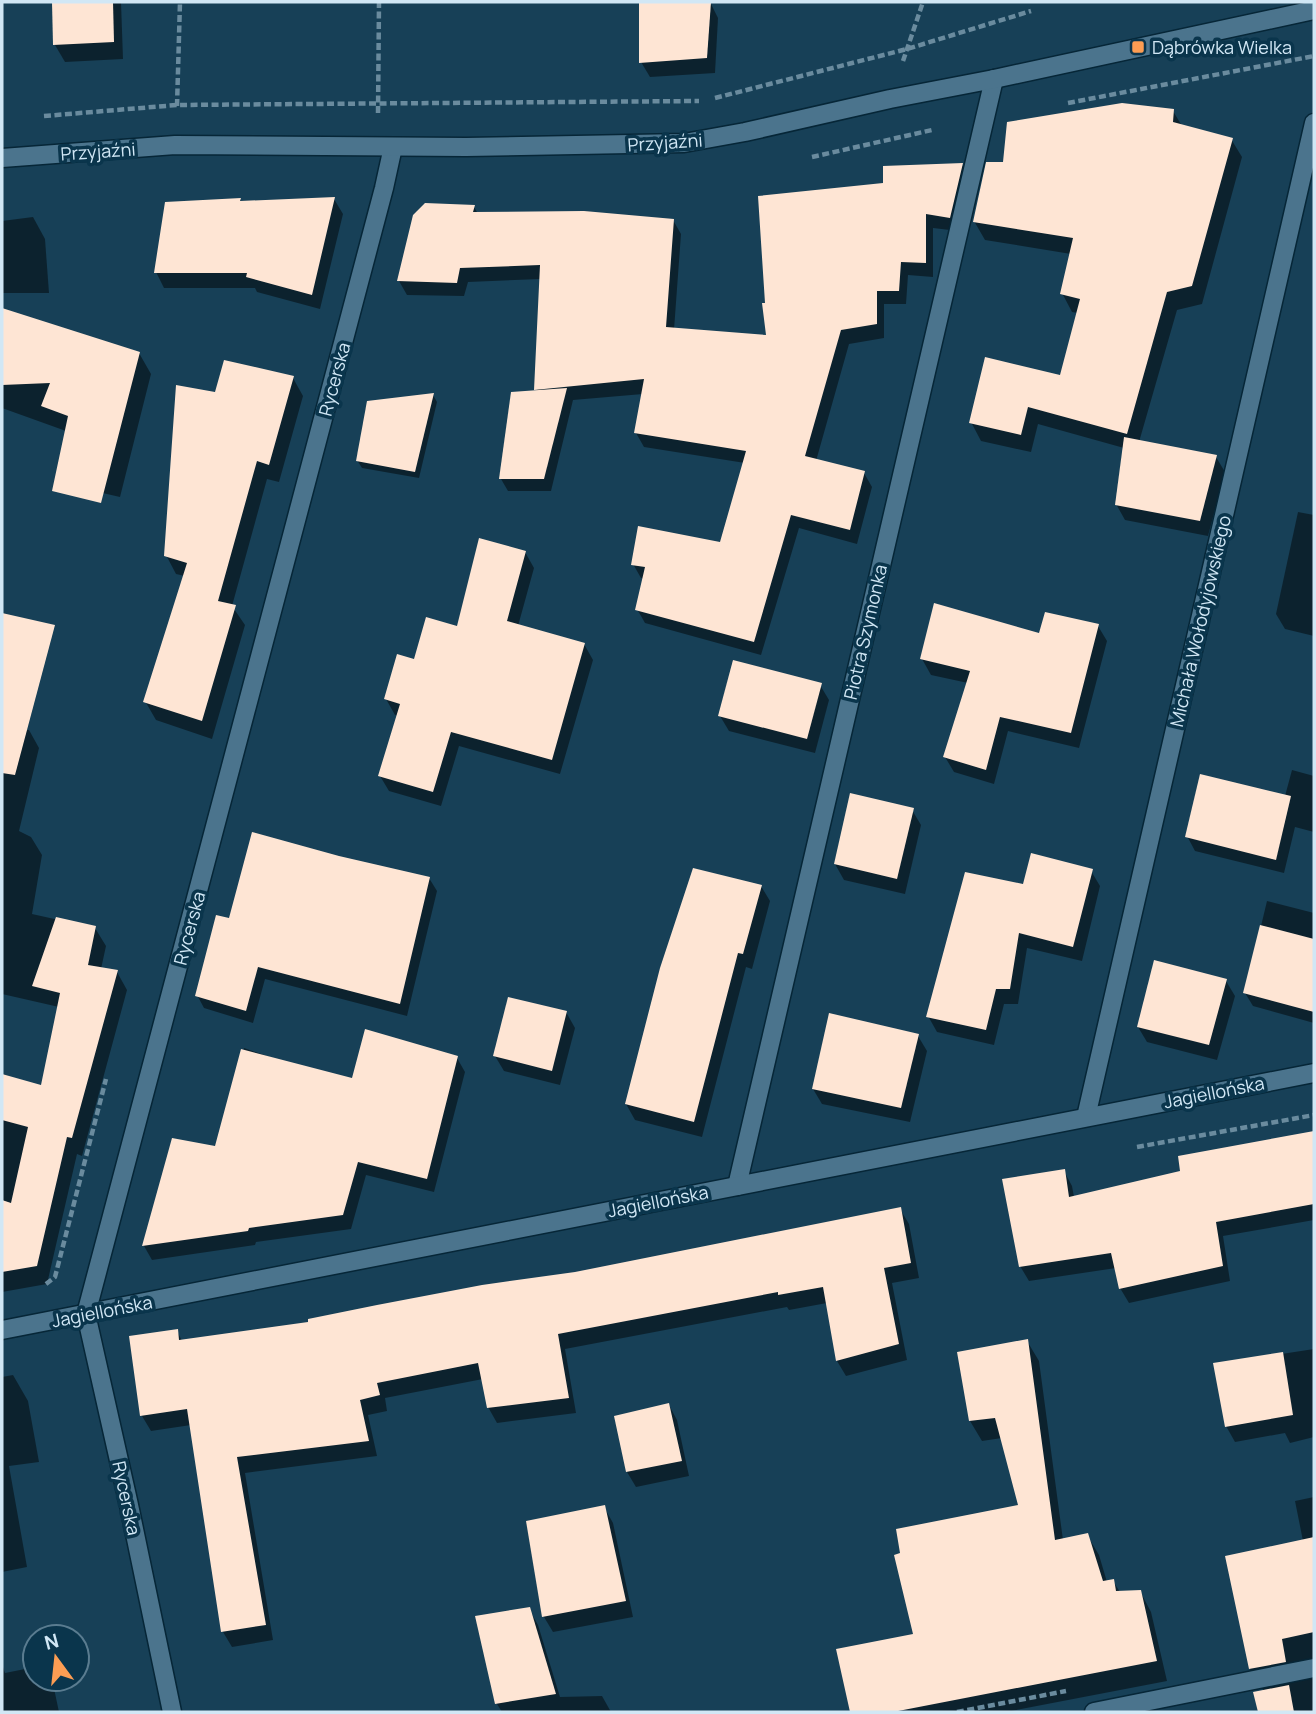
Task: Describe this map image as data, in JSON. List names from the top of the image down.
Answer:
{
  "streets": {
    "street": [
      "Przyjaźni",
      "Rycerska",
      "Michała Wołodyjowskiego",
      "Piotra Szymonka",
      "Jagiellońska"
    ]
  },
  "crossings": [
    ["Przyjaźni", "Rycerska"],
    ["Przyjaźni", "Piotra Szymonka"],
    ["Rycerska", "Jagiellońska"],
    ["Michała Wołodyjowskiego", "Jagiellońska"],
    ["Piotra Szymonka", "Jagiellońska"]
  ],
  "places": {
    "transit": ["Dąbrówka Wielka"]
  },
  "north": "top"
}
